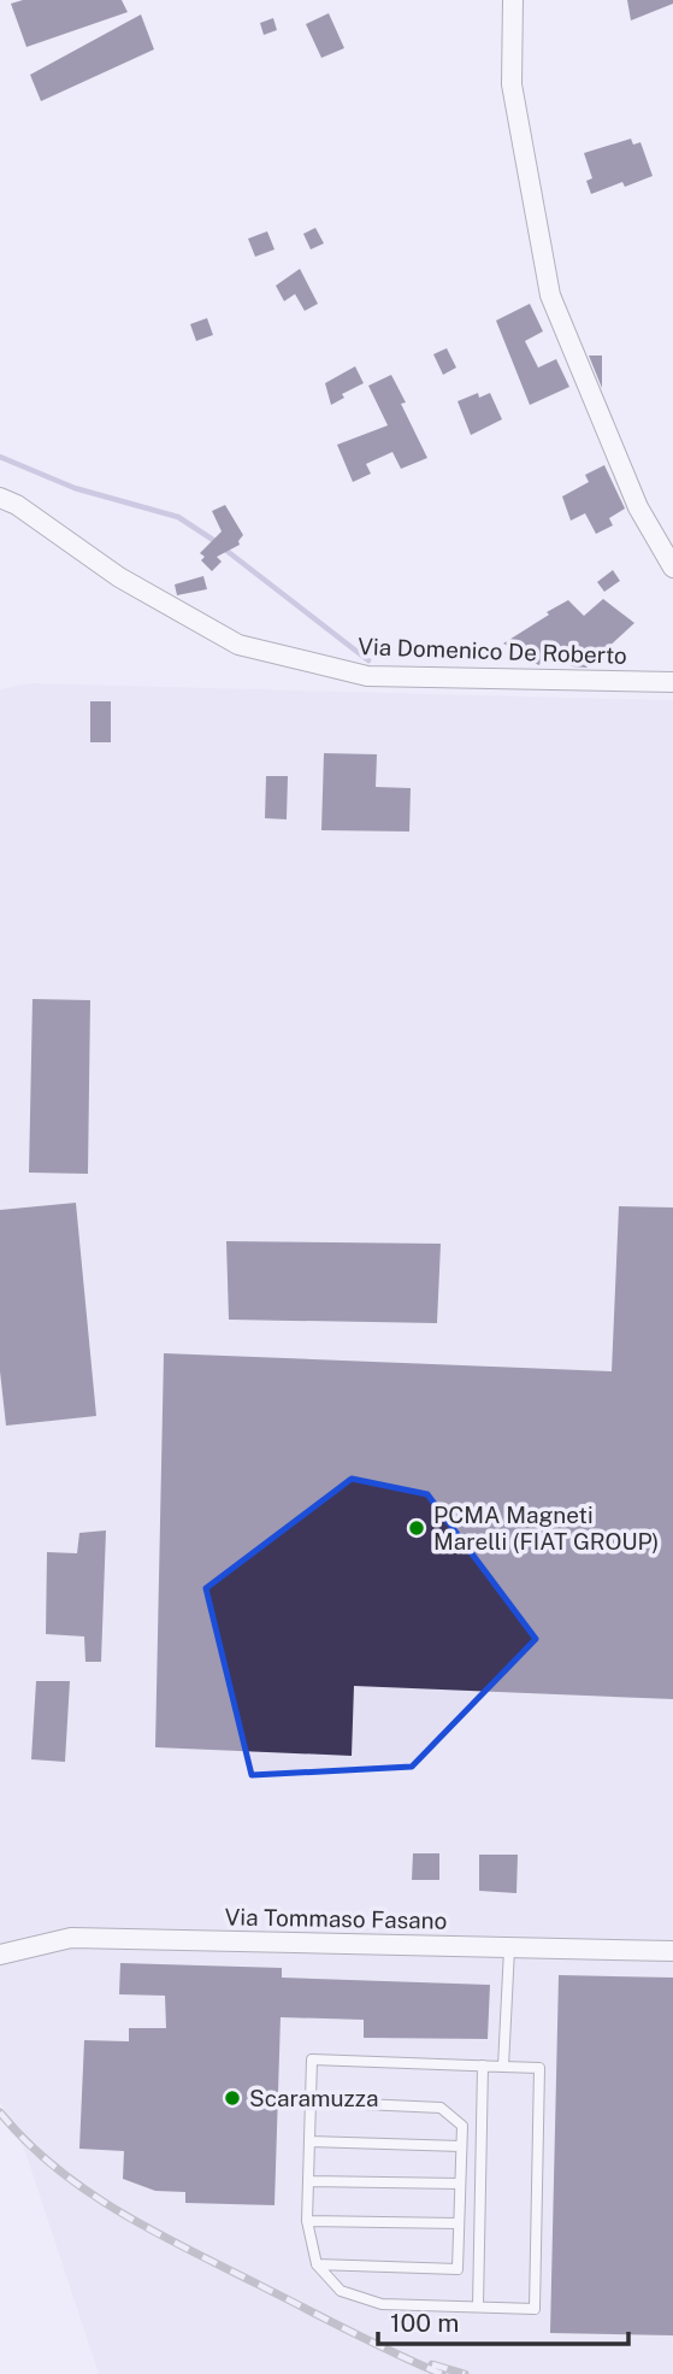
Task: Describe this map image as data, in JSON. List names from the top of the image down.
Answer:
{
  "streets": {
    "street": ["Via Domenico De Roberto", "Via Tommaso Fasano"]
  },
  "places": ["PCMA Magneti Marelli (FIAT GROUP)", "Scaramuzza"],
  "scale_bar": "100 m"
}
